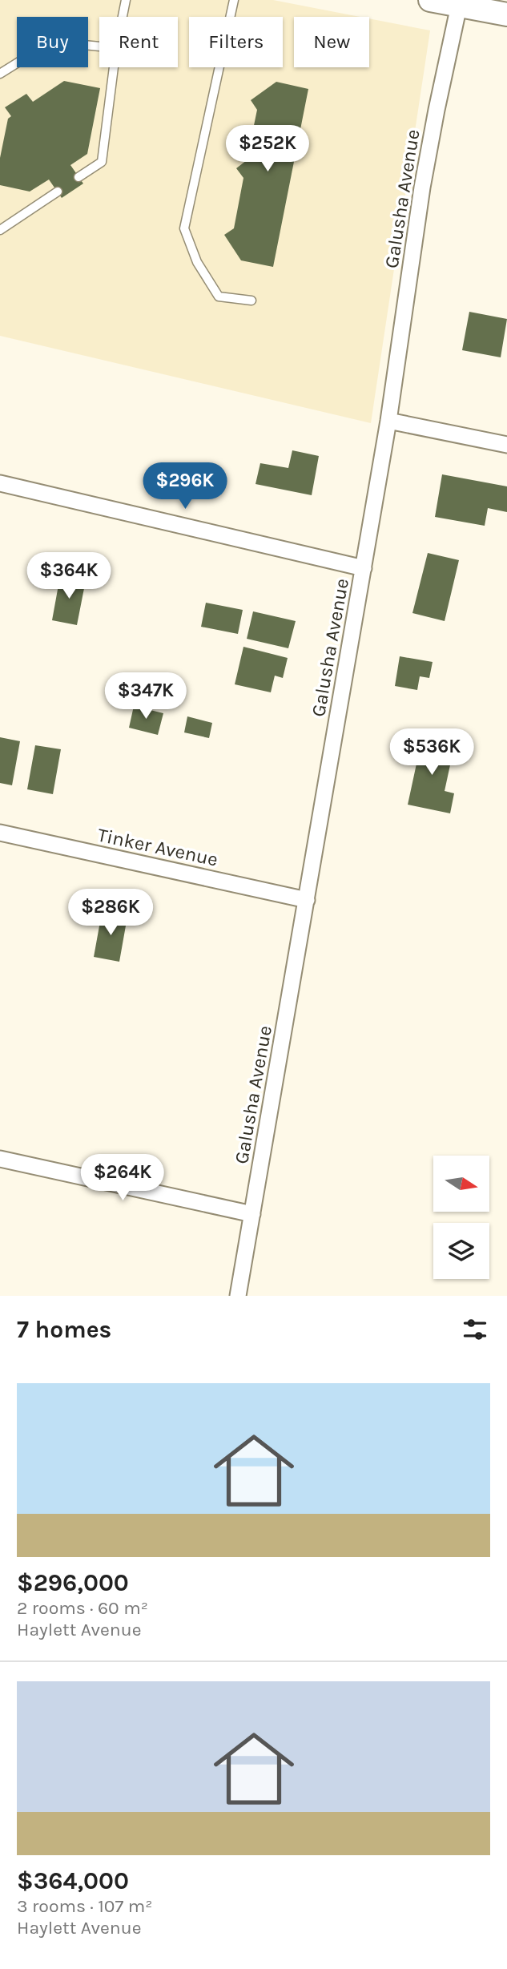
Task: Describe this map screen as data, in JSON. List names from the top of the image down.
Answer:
{
  "streets": {
    "street": ["Galusha Avenue", "Tinker Avenue"]
  },
  "crossings": [
    ["Galusha Avenue", "Tinker Avenue"]
  ],
  "north": "right",
  "page": {
    "chip": [
      "Buy",
      "Rent",
      "Filters",
      "New"
    ],
    "price": [
      "$252K",
      "$296K",
      "$364K",
      "$347K",
      "$536K",
      "$286K",
      "$264K"
    ],
    "heading": "7 homes",
    "list": [
      {
        "name": "$296,000",
        "note": "2 rooms · 60 m² · Haylett Avenue"
      },
      {
        "name": "$364,000",
        "note": "3 rooms · 107 m² · Haylett Avenue"
      }
    ]
  }
}
